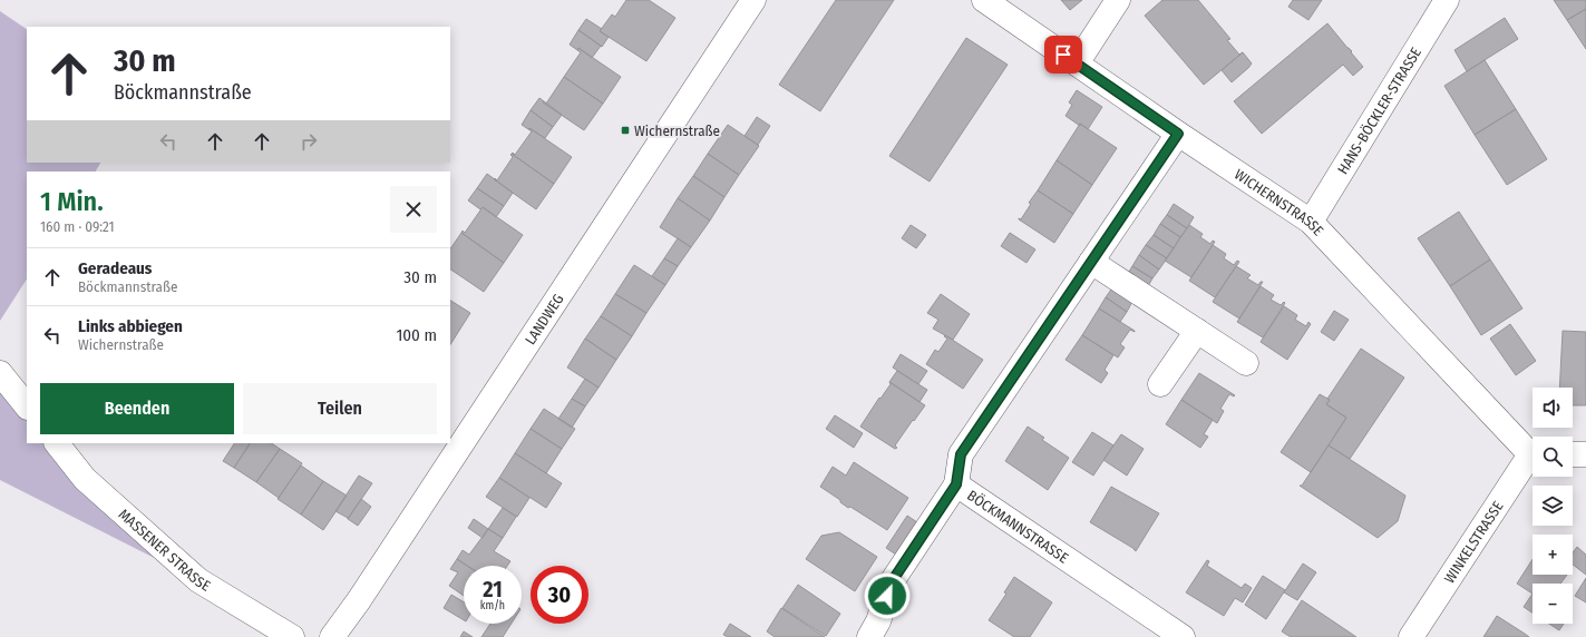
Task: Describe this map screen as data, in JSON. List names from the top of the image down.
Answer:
{
  "streets": {
    "street": [
      "HANS-BÖCKLER-STRASSE",
      "WICHERNSTRASSE",
      "LANDWEG",
      "BÖCKMANNSTRASSE",
      "WINKELSTRASSE",
      "MASSENER STRASSE"
    ]
  },
  "crossings": [
    ["HANS-BÖCKLER-STRASSE", "WICHERNSTRASSE"],
    ["WICHERNSTRASSE", "BÖCKMANNSTRASSE"]
  ],
  "places": {
    "transit": ["Wichernstraße"]
  },
  "page": {
    "turn": ["30 m", "Böckmannstraße"],
    "heading": ["1 Min.", "160 m · 09:21"],
    "list": [
      {
        "name": "Geradeaus",
        "note": "Böckmannstraße",
        "value": "30 m"
      },
      {
        "name": "Links abbiegen",
        "note": "Wichernstraße",
        "value": "100 m"
      }
    ],
    "buttons": ["Beenden", "Teilen"],
    "map_buttons": ["+", "−"],
    "speed": "21 km/h",
    "limit": "30"
  }
}
